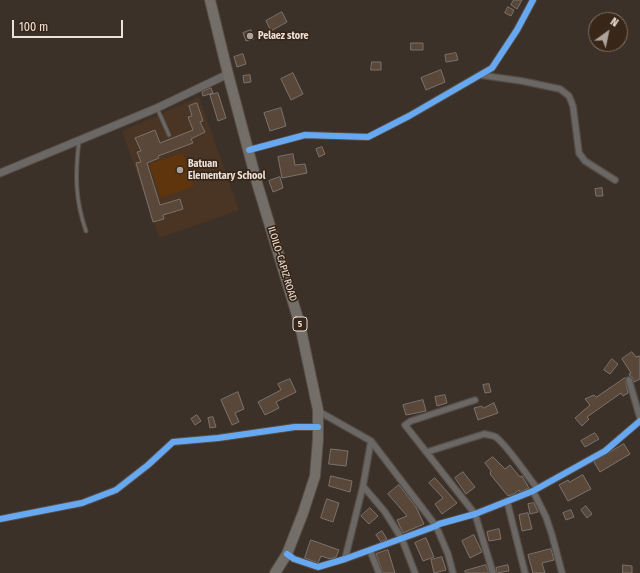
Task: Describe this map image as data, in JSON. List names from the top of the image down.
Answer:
{
  "streets": {
    "highway": ["ILOILO-CAPIZ ROAD", "5"]
  },
  "places": ["Pelaez store", "Batuan Elementary School"],
  "scale_bar": "100 m",
  "north": "top right"
}
